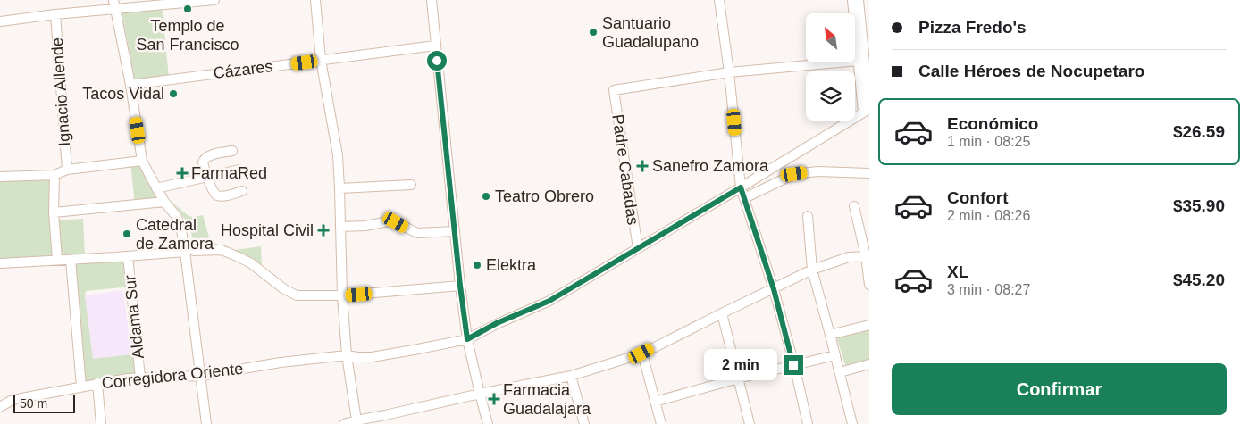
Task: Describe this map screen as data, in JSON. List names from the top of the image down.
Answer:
{
  "streets": {
    "street": [
      "Cázares",
      "Ignacio Allende",
      "Padre Cabadas",
      "Aldama Sur",
      "Corregidora Oriente"
    ]
  },
  "crossings": [
    ["Padre Cabadas", "Corregidora Oriente"],
    ["Aldama Sur", "Corregidora Oriente"]
  ],
  "places": {
    "other": [
      "Templo de San Francisco",
      "Santuario Guadalupano",
      "Tacos Vidal",
      "Teatro Obrero",
      "Catedral de Zamora",
      "Elektra"
    ],
    "health": [
      "Sanefro Zamora",
      "FarmaRed",
      "Hospital Civil",
      "Farmacia Guadalajara"
    ]
  },
  "scale_bar": "50 m",
  "north": "top left",
  "page": {
    "banner": ["Pizza Fredo's", "Calle Héroes de Nocupetaro"],
    "list": [
      {
        "name": "Económico",
        "note": "1 min · 08:25",
        "value": "$26.59"
      },
      {
        "name": "Confort",
        "note": "2 min · 08:26",
        "value": "$35.90"
      },
      {
        "name": "XL",
        "note": "3 min · 08:27",
        "value": "$45.20"
      }
    ],
    "bubble": "2 min",
    "buttons": "Confirmar",
    "scale": "50 m"
  }
}
